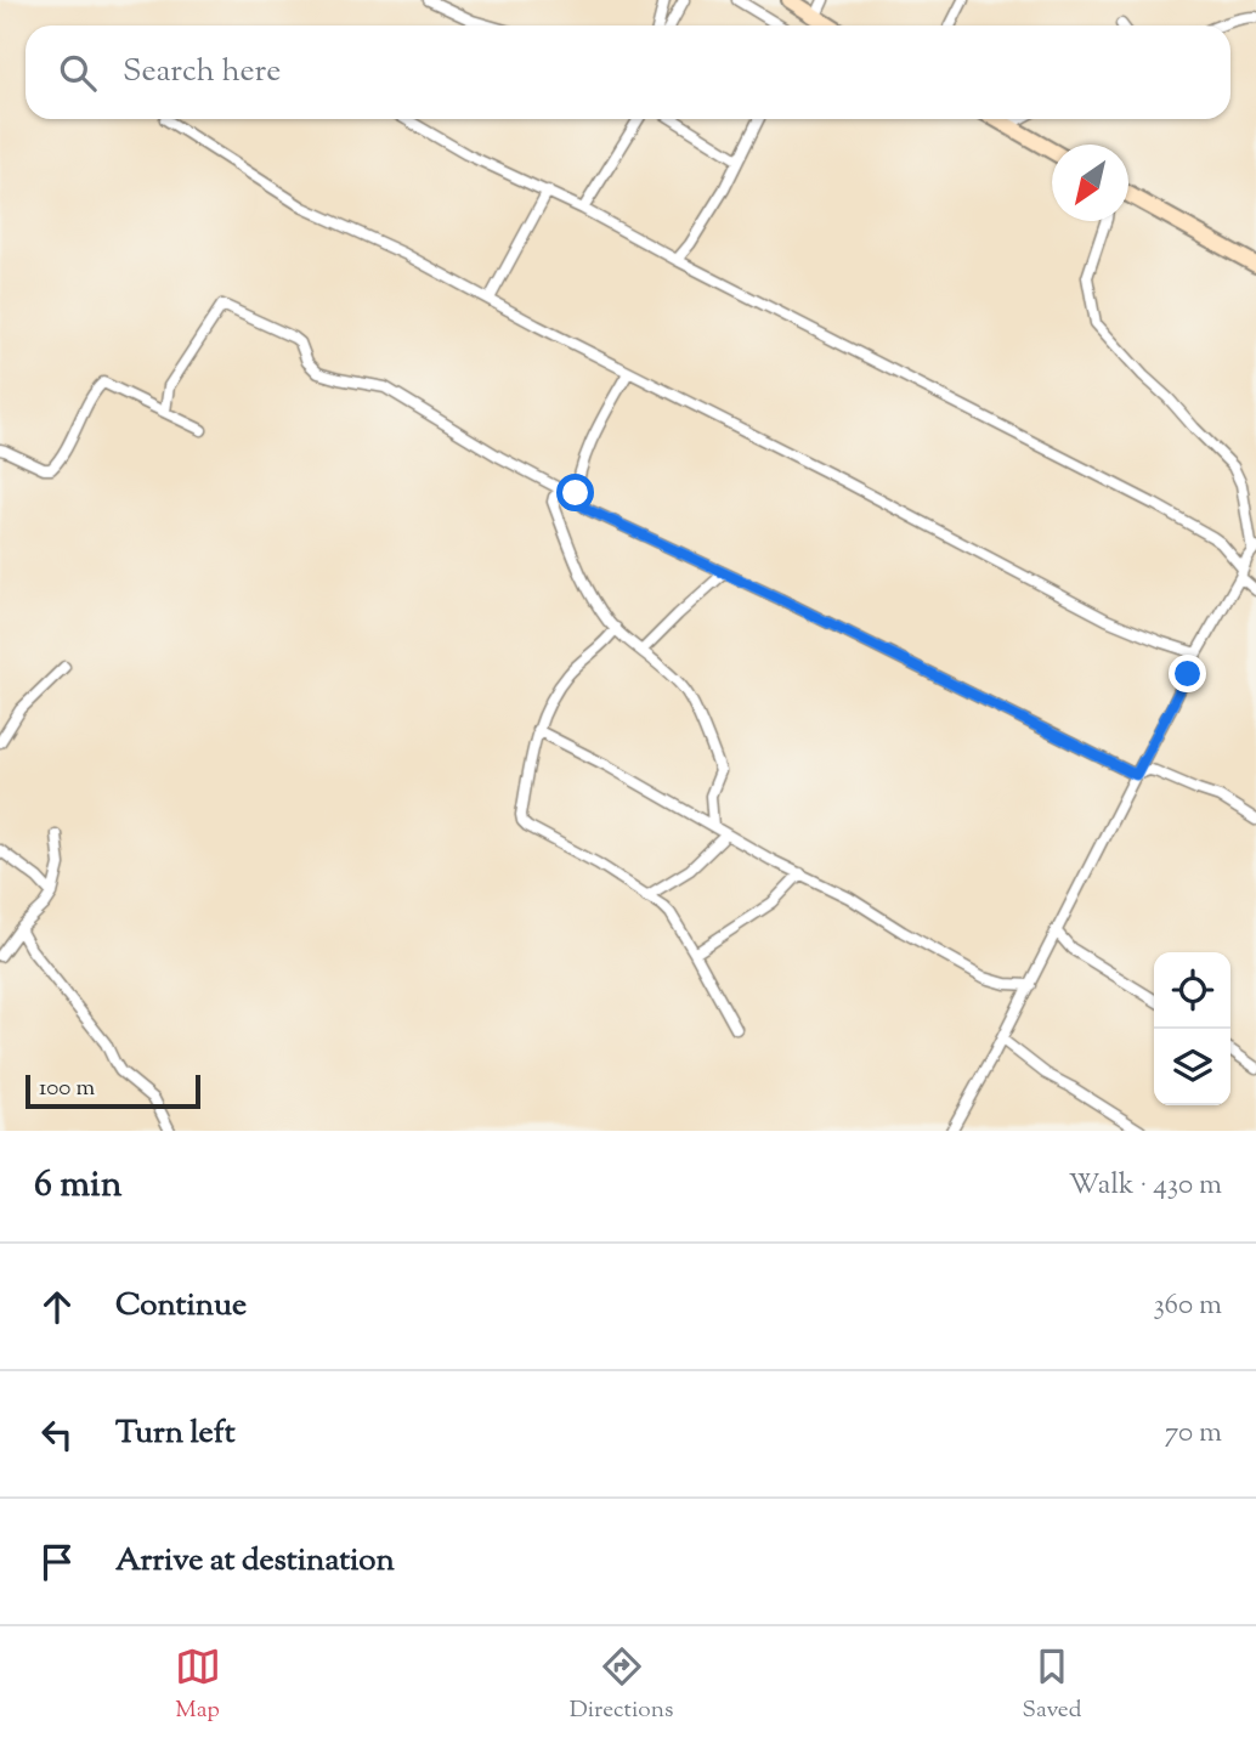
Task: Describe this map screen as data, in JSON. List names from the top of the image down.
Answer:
{
  "scale_bar": "100 m",
  "north": "bottom left",
  "page": {
    "search": "Search here",
    "scale": "100 m",
    "heading": ["6 min", "Walk · 430 m"],
    "list": [
      ["Continue", "360 m"],
      ["Turn left", "70 m"],
      "Arrive at destination"
    ],
    "nav": ["Map", "Directions", "Saved"]
  }
}
